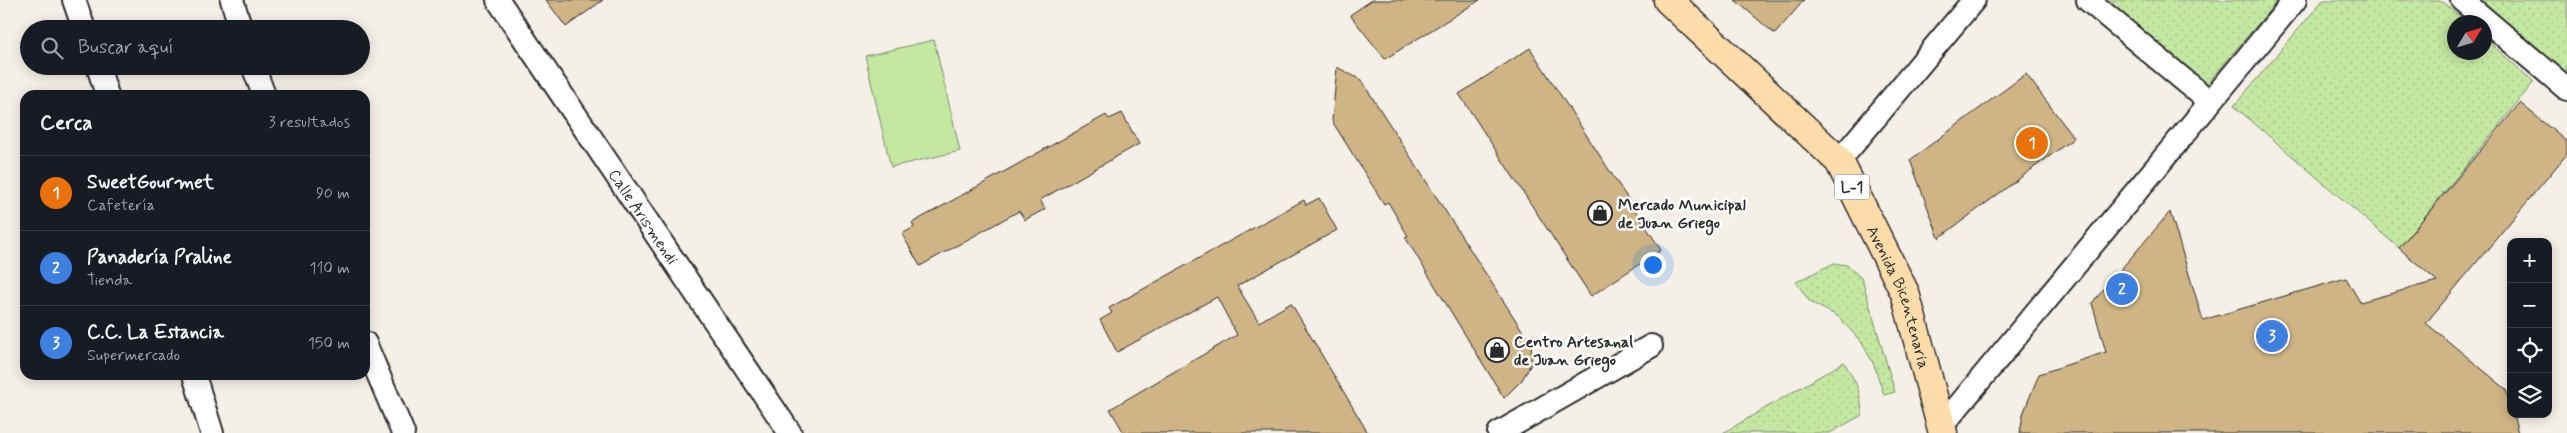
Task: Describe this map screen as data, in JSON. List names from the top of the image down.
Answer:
{
  "streets": {
    "main road": ["L-1", "Avenida Bicentenaria"],
    "street": ["Calle Arismendi"]
  },
  "places": {
    "shop": ["Mercado Municipal de Juan Griego", "Centro Artesanal de Juan Griego"]
  },
  "north": "top right",
  "page": {
    "search": "Buscar aquí",
    "heading": ["Cerca", "3 resultados"],
    "pins": ["1", "2", "3"],
    "list": [
      {
        "mark": "1",
        "name": "SweetGourmet",
        "note": "Cafetería",
        "value": "90 m"
      },
      {
        "mark": "2",
        "name": "Panadería Praline",
        "note": "Tienda",
        "value": "110 m"
      },
      {
        "mark": "3",
        "name": "C.C. La Estancia",
        "note": "Supermercado",
        "value": "150 m"
      }
    ],
    "map_buttons": ["+", "−"]
  }
}
